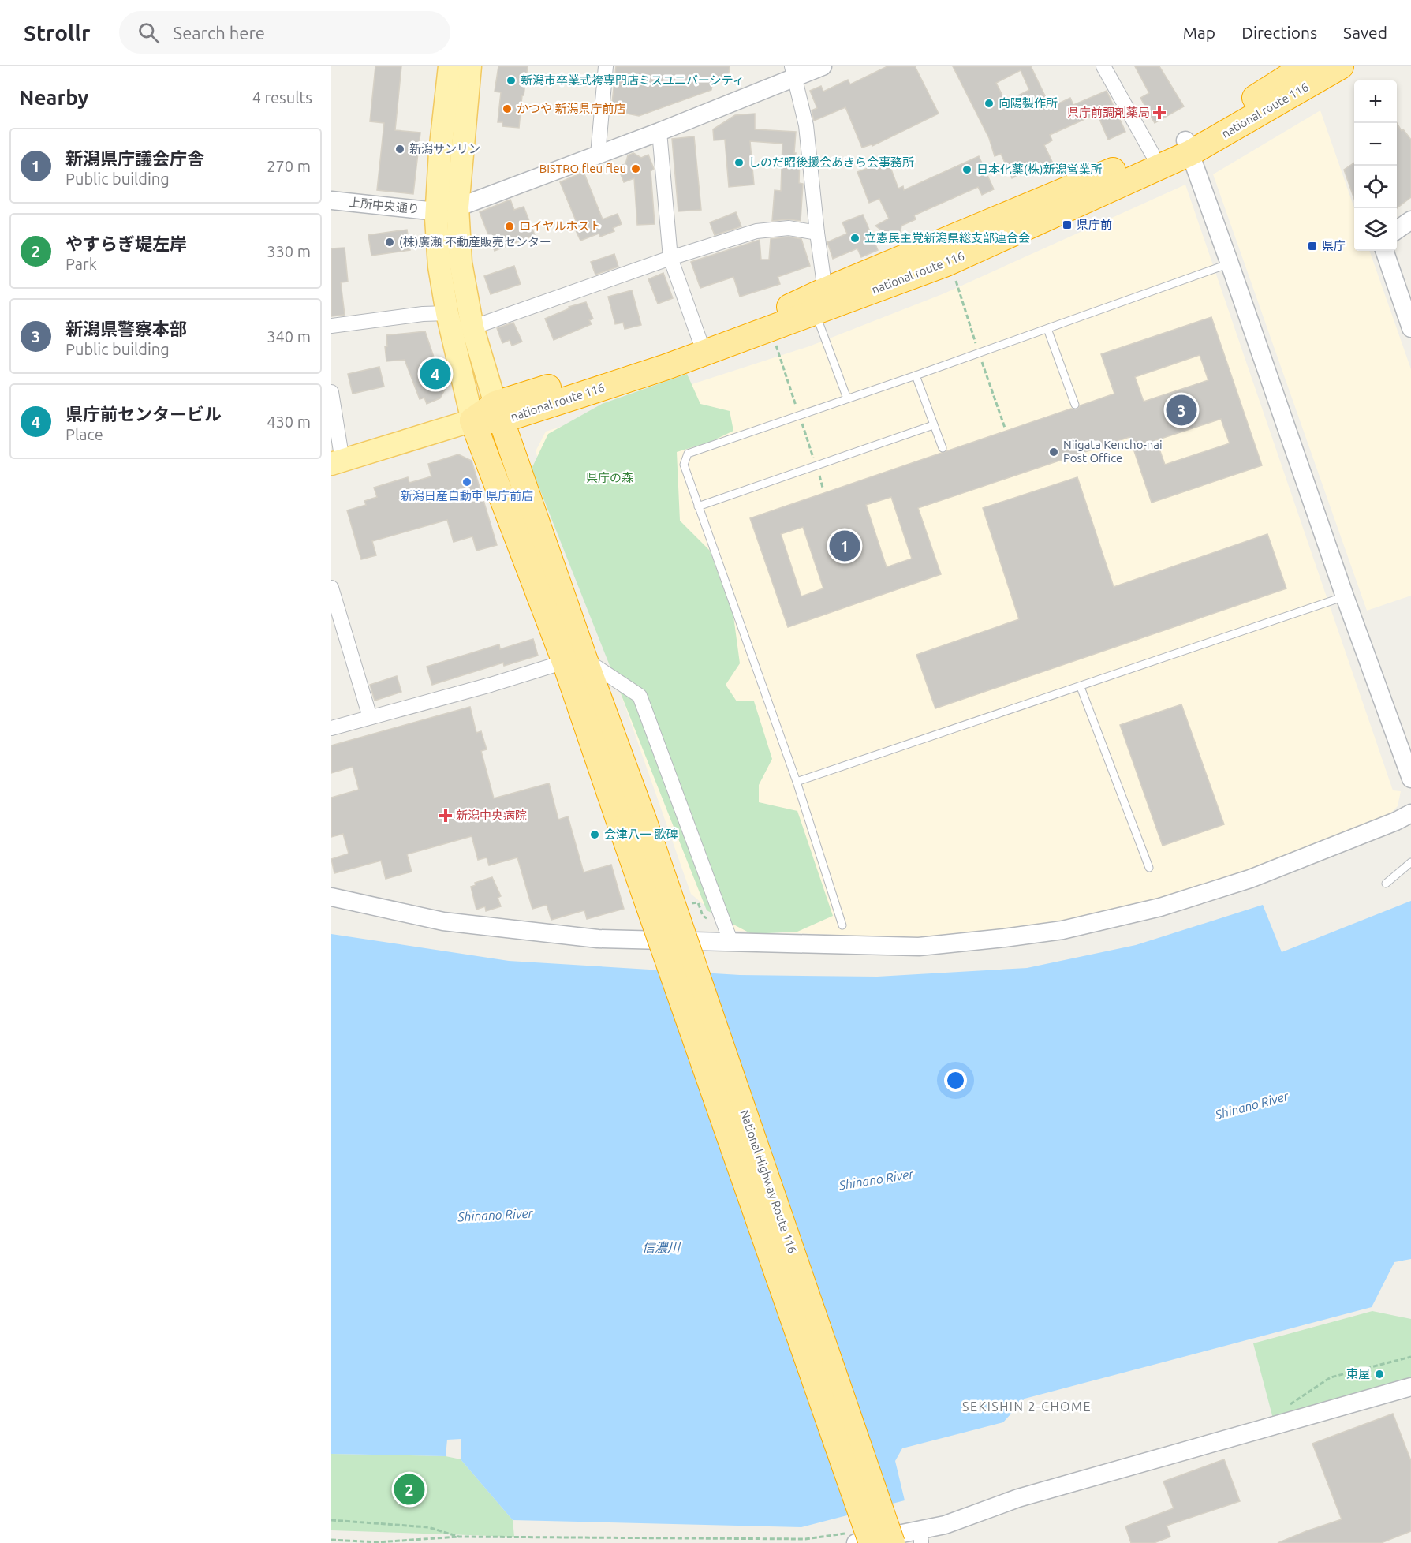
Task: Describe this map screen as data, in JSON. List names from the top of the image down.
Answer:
{
  "streets": {
    "highway": ["national route 116", "National Highway Route 116"],
    "street": ["上所中央通り"]
  },
  "crossings": [
    ["national route 116", "National Highway Route 116"]
  ],
  "districts": ["SEKISHIN 2-CHOME"],
  "water": ["Shinano River", "信濃川"],
  "parks": ["県庁の森"],
  "places": {
    "other": [
      "新潟市卒業式袴専門店ミスユニバーシティ",
      "向陽製作所",
      "かつや 新潟県庁前店",
      "新潟サンリン",
      "しのだ昭後援会あきら会事務所",
      "BISTRO fleu fleu",
      "日本化薬(株)新潟営業所",
      "ロイヤルホスト",
      "立憲民主党新潟県総支部連合会",
      "(株)廣瀬 不動産販売センター",
      "Niigata Kencho-nai Post Office",
      "新潟日産自動車 県庁前店",
      "会津八一 歌碑",
      "東屋"
    ],
    "health": ["県庁前調剤薬局", "新潟中央病院"],
    "transit": ["県庁前", "県庁"]
  },
  "page": {
    "header": "Strollr",
    "search": "Search here",
    "nav": ["Map", "Directions", "Saved"],
    "heading": ["Nearby", "4 results"],
    "map_buttons": ["+", "−"],
    "list": [
      {
        "mark": "1",
        "name": "新潟県庁議会庁舎",
        "note": "Public building",
        "value": "270 m"
      },
      {
        "mark": "2",
        "name": "やすらぎ堤左岸",
        "note": "Park",
        "value": "330 m"
      },
      {
        "mark": "3",
        "name": "新潟県警察本部",
        "note": "Public building",
        "value": "340 m"
      },
      {
        "mark": "4",
        "name": "県庁前センタービル",
        "note": "Place",
        "value": "430 m"
      }
    ],
    "pins": [
      "4",
      "3",
      "1",
      "2"
    ]
  }
}
